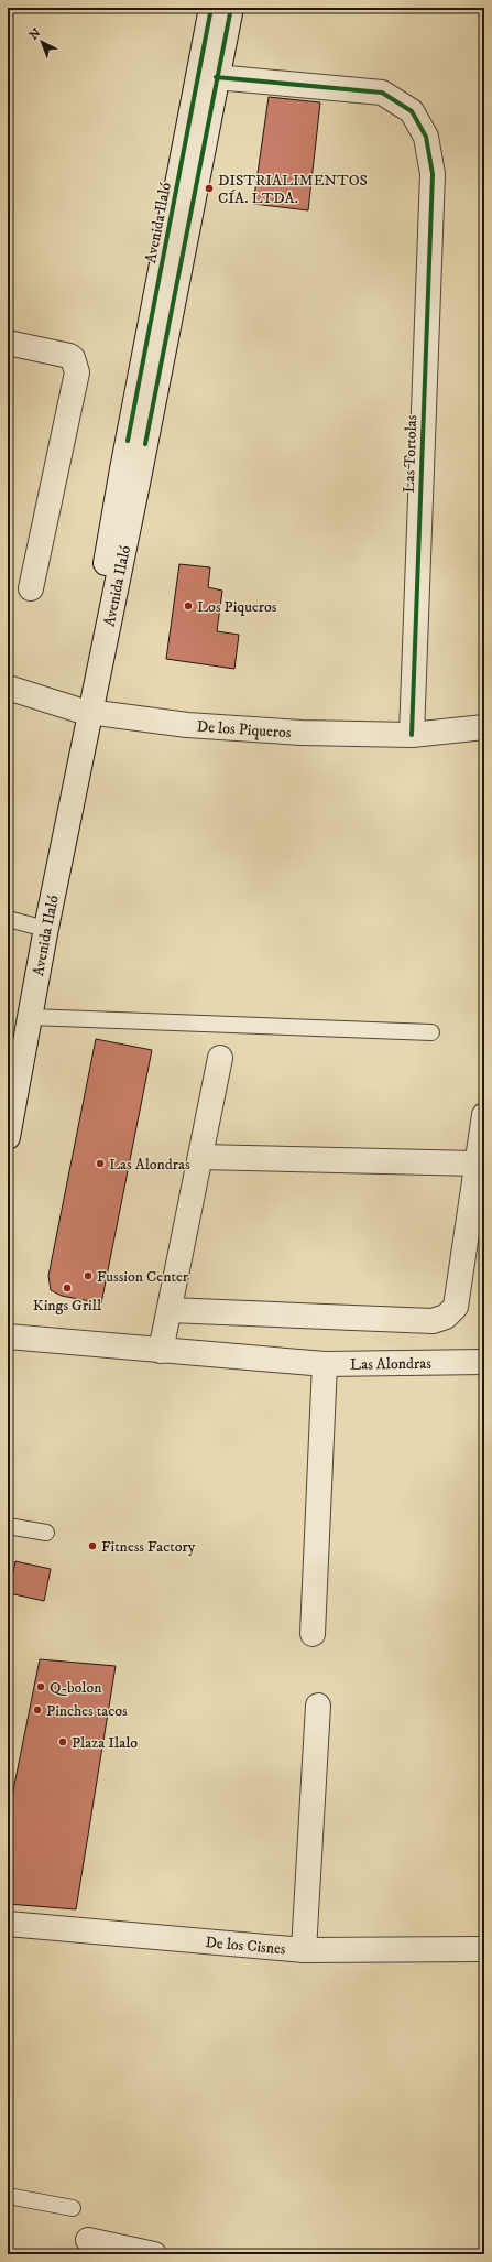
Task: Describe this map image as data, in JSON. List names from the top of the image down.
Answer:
{
  "streets": {
    "street": [
      "Avenida Ilaló",
      "Las Tortolas",
      "De los Piqueros",
      "Las Alondras",
      "De los Cisnes"
    ]
  },
  "crossings": [
    ["Avenida Ilaló", "Las Tortolas"],
    ["Avenida Ilaló", "De los Piqueros"],
    ["Las Tortolas", "De los Piqueros"]
  ],
  "places": [
    "DISTRIALIMENTOS CÍA. LTDA.",
    "Los Piqueros",
    "Las Alondras",
    "Fussion Center",
    "Kings Grill",
    "Fitness Factory",
    "Q-bolon",
    "Pinches tacos",
    "Plaza Ilalo"
  ],
  "north": "top left"
}
